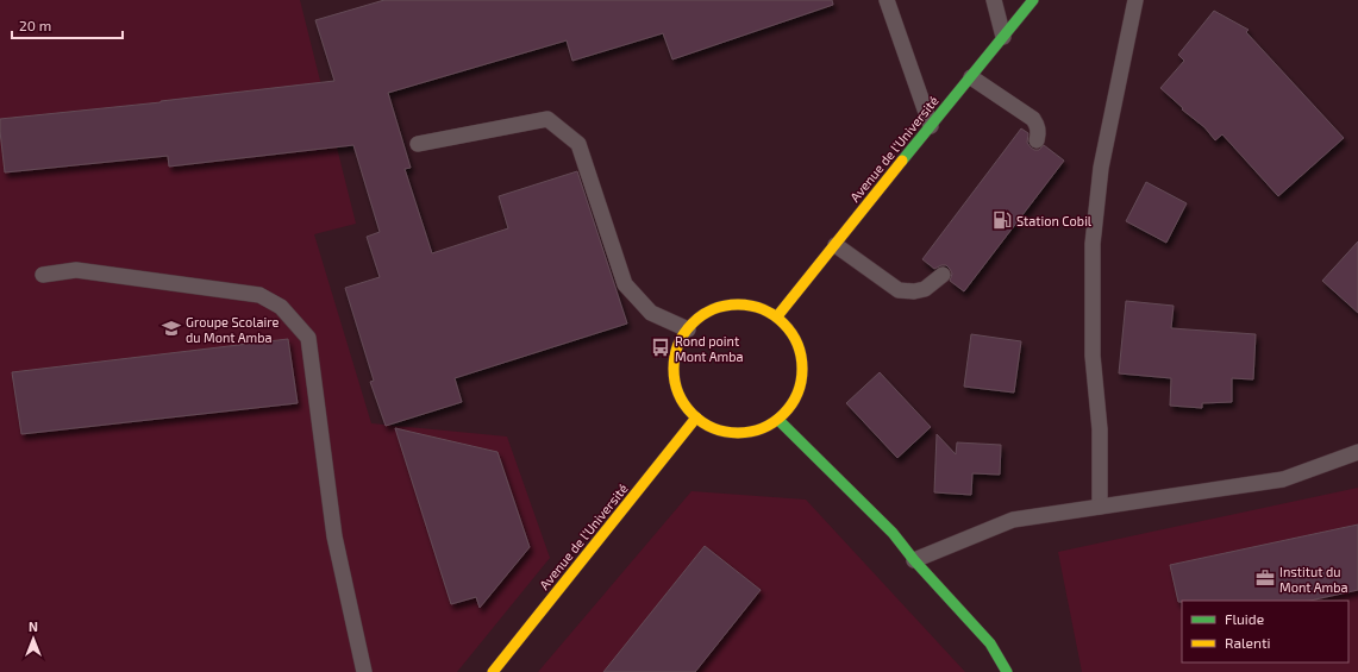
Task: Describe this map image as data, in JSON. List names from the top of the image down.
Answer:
{
  "streets": {
    "street": ["Avenue de l'Université"]
  },
  "places": {
    "fuel station": ["Station Cobil"],
    "school or university": ["Groupe Scolaire du Mont Amba"],
    "bus stop": ["Rond point Mont Amba"],
    "office": ["Institut du Mont Amba"]
  },
  "legend": ["Fluide", "Ralenti"],
  "scale_bar": "20 m",
  "north": "top"
}
